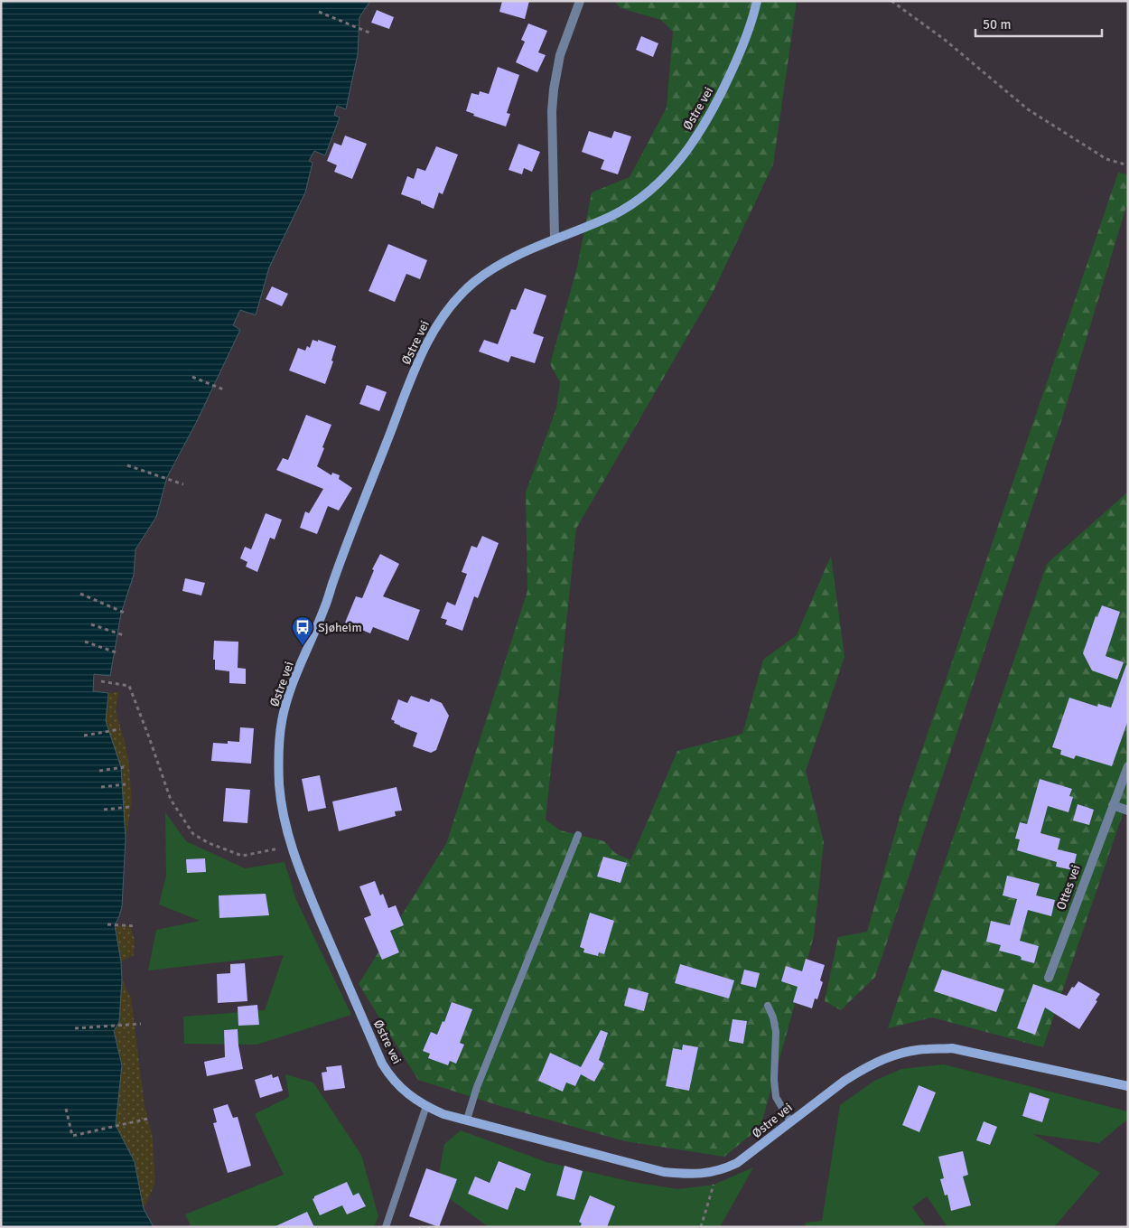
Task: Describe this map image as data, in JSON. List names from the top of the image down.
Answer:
{
  "streets": {
    "street": ["Østre vei", "Ottes vei"]
  },
  "places": {
    "bus stop": ["Sjøheim"]
  },
  "scale_bar": "50 m"
}
